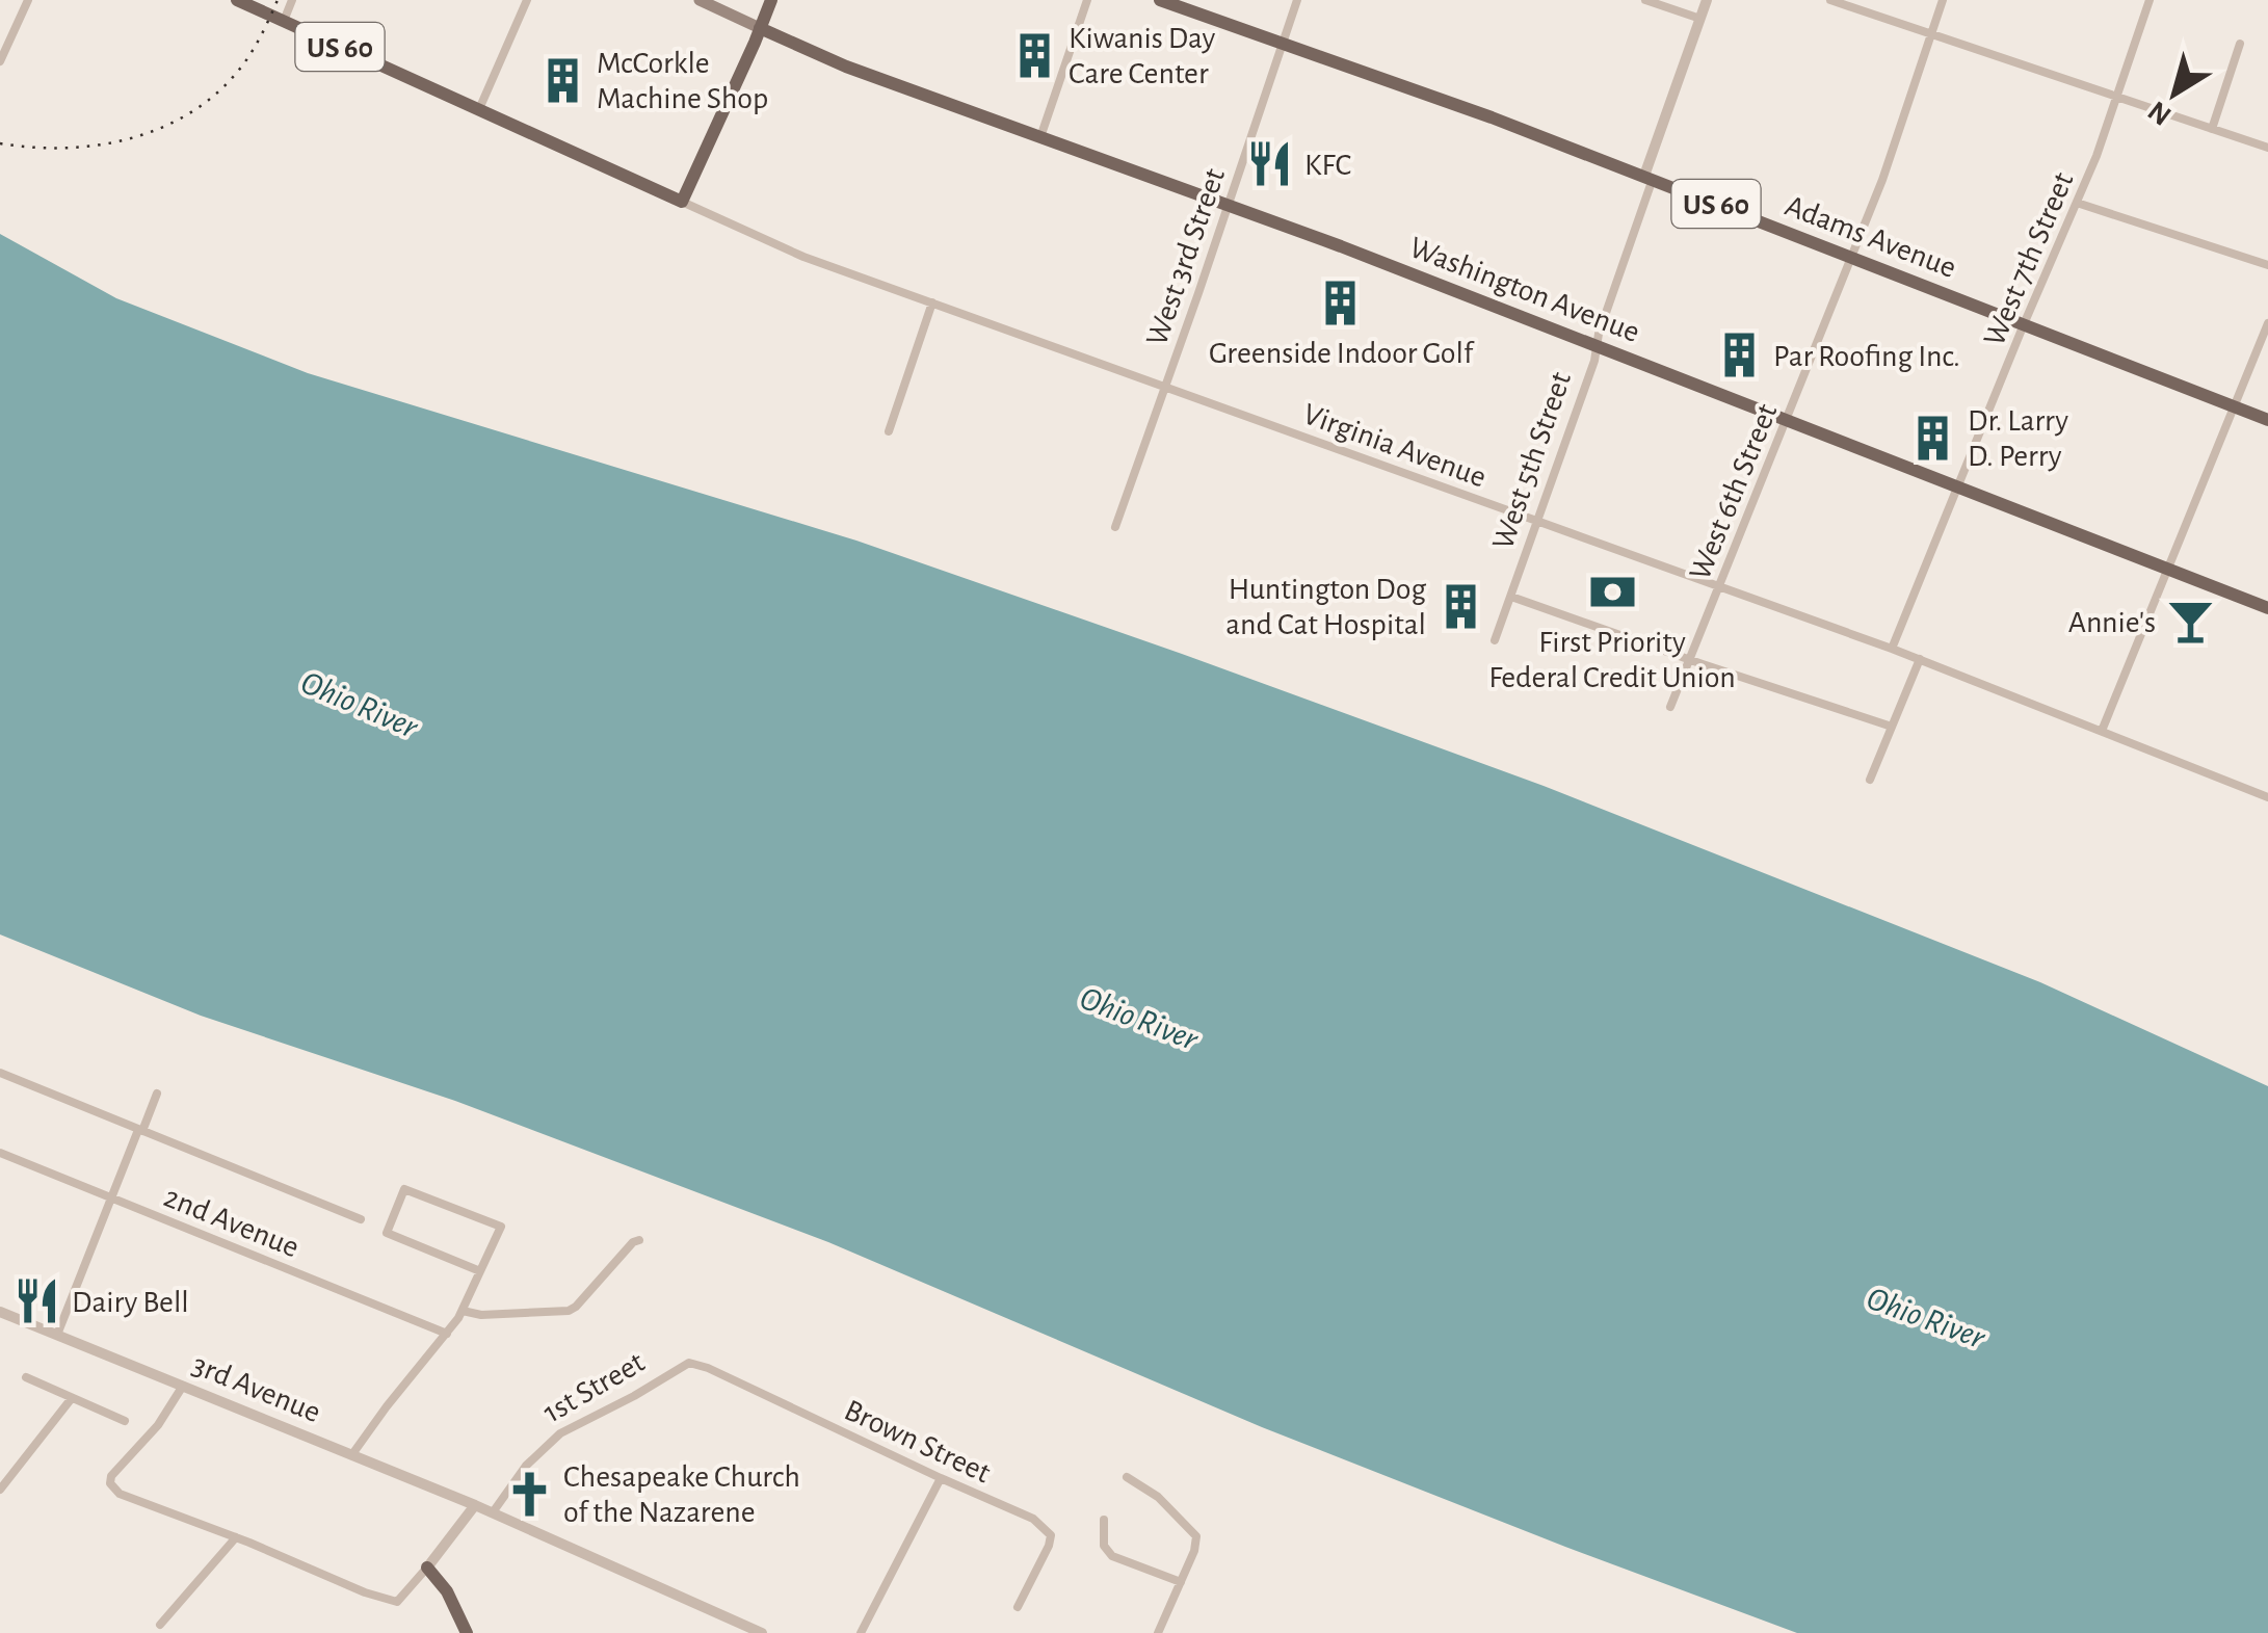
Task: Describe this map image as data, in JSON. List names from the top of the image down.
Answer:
{
  "streets": {
    "main road": ["US 60", "Adams Avenue", "Washington Avenue"],
    "street": [
      "West 3rd Street",
      "West 7th Street",
      "Virginia Avenue",
      "West 5th Street",
      "West 6th Street",
      "2nd Avenue",
      "1st Street",
      "3rd Avenue",
      "Brown Street"
    ]
  },
  "crossings": [
    ["US 60", "Virginia Avenue"],
    ["Adams Avenue", "West 3rd Street"],
    ["Adams Avenue", "West 7th Street"],
    ["Adams Avenue", "West 5th Street"],
    ["Adams Avenue", "West 6th Street"],
    ["West 3rd Street", "Washington Avenue"],
    ["West 3rd Street", "Virginia Avenue"],
    ["West 7th Street", "Washington Avenue"],
    ["West 7th Street", "Virginia Avenue"],
    ["Washington Avenue", "West 5th Street"],
    ["Washington Avenue", "West 6th Street"],
    ["Virginia Avenue", "West 5th Street"],
    ["Virginia Avenue", "West 6th Street"],
    ["1st Street", "3rd Avenue"],
    ["1st Street", "Brown Street"]
  ],
  "water": ["Ohio River"],
  "places": {
    "building": [
      "Kiwanis Day Care Center",
      "McCorkle Machine Shop",
      "Greenside Indoor Golf",
      "Par Roofing Inc.",
      "Dr. Larry D. Perry",
      "Huntington Dog and Cat Hospital"
    ],
    "restaurant": ["KFC", "Dairy Bell"],
    "bank": ["First Priority Federal Credit Union"],
    "bar": ["Annie's"],
    "church": ["Chesapeake Church of the Nazarene"]
  },
  "north": "bottom left"
}
